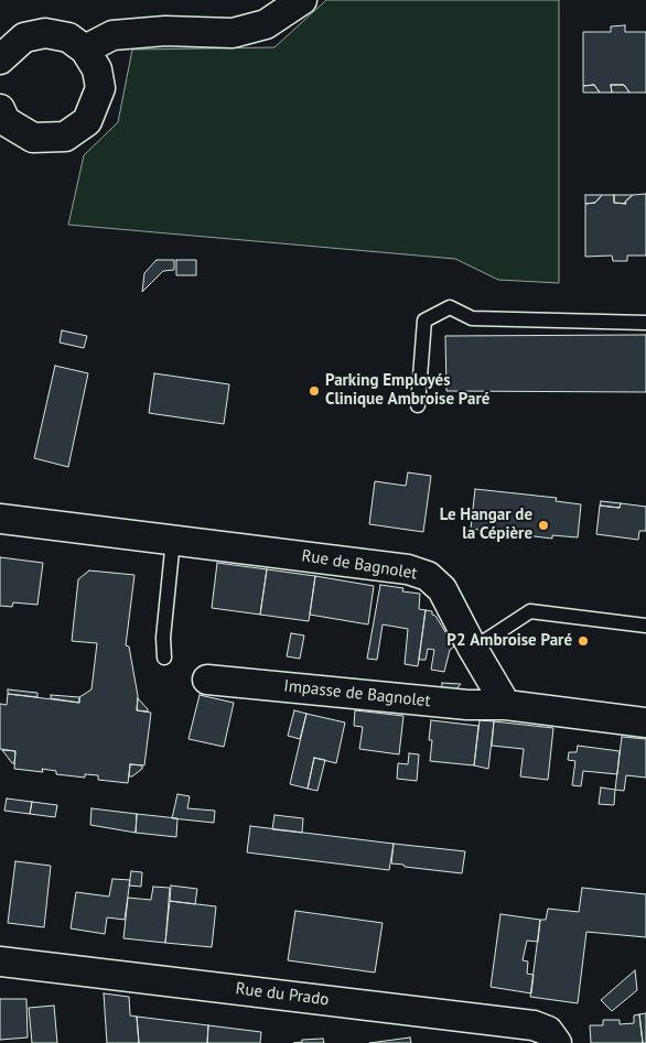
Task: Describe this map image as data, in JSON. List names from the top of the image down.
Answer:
{
  "streets": {
    "street": ["Rue de Bagnolet", "Impasse de Bagnolet", "Rue du Prado"]
  },
  "crossings": [
    ["Rue de Bagnolet", "Impasse de Bagnolet"]
  ],
  "places": ["Parking Employés Clinique Ambroise Paré", "Le Hangar de la Cépière", "P2 Ambroise Paré"]
}
